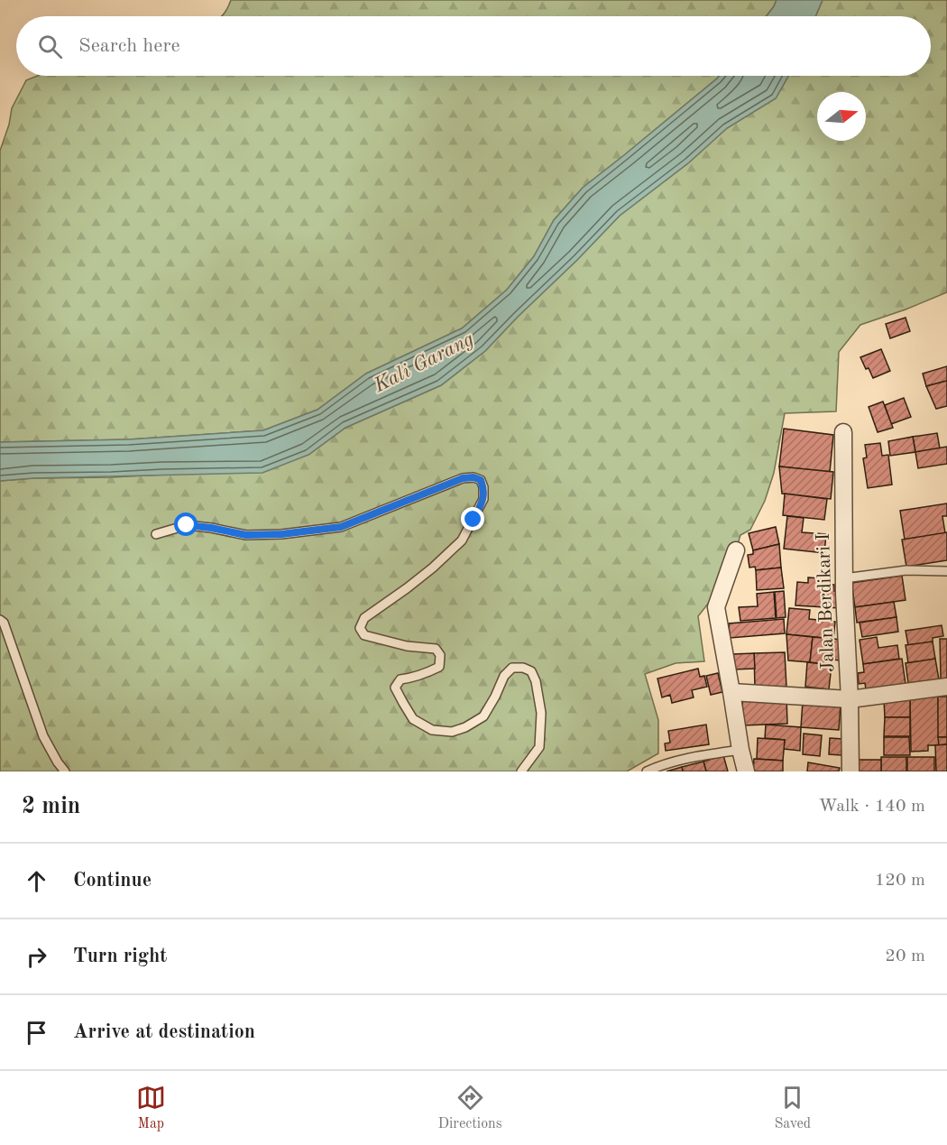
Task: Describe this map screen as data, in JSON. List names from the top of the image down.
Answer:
{
  "streets": {
    "street": ["Jalan Berdikari I"]
  },
  "water": ["Kali Garang"],
  "north": "right",
  "page": {
    "search": "Search here",
    "heading": ["2 min", "Walk · 140 m"],
    "list": [
      ["Continue", "120 m"],
      ["Turn right", "20 m"],
      "Arrive at destination"
    ],
    "nav": ["Map", "Directions", "Saved"]
  }
}
